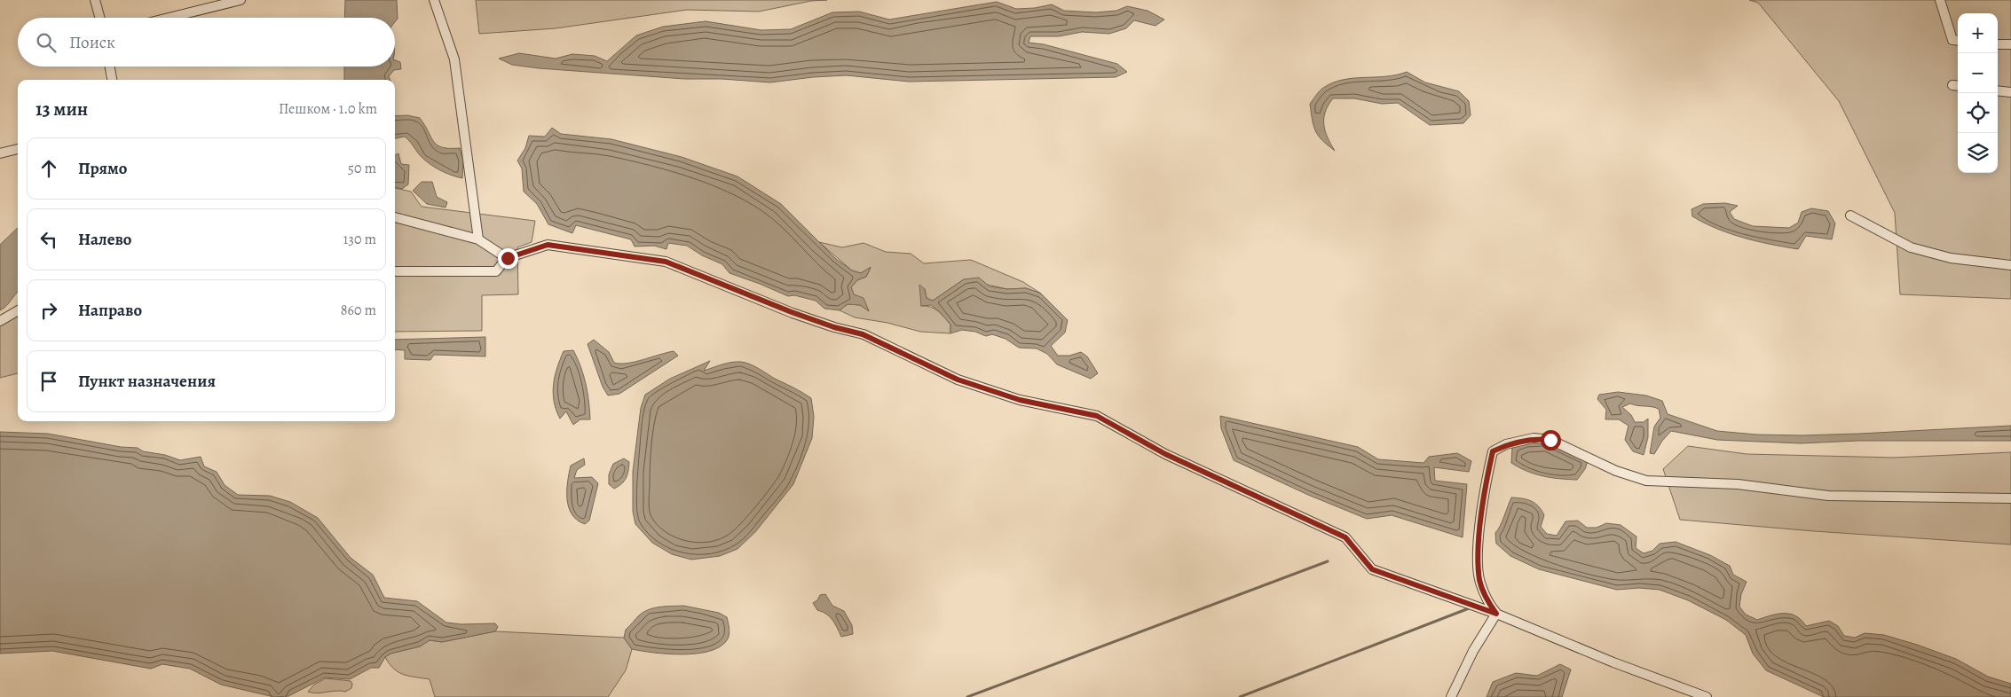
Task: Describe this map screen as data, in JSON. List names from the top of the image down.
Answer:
{
  "page": {
    "map_buttons": ["+", "−"],
    "search": "Поиск",
    "heading": ["13 мин", "Пешком · 1.0 km"],
    "list": [
      ["Прямо", "50 m"],
      ["Налево", "130 m"],
      ["Направо", "860 m"],
      "Пункт назначения"
    ]
  }
}
